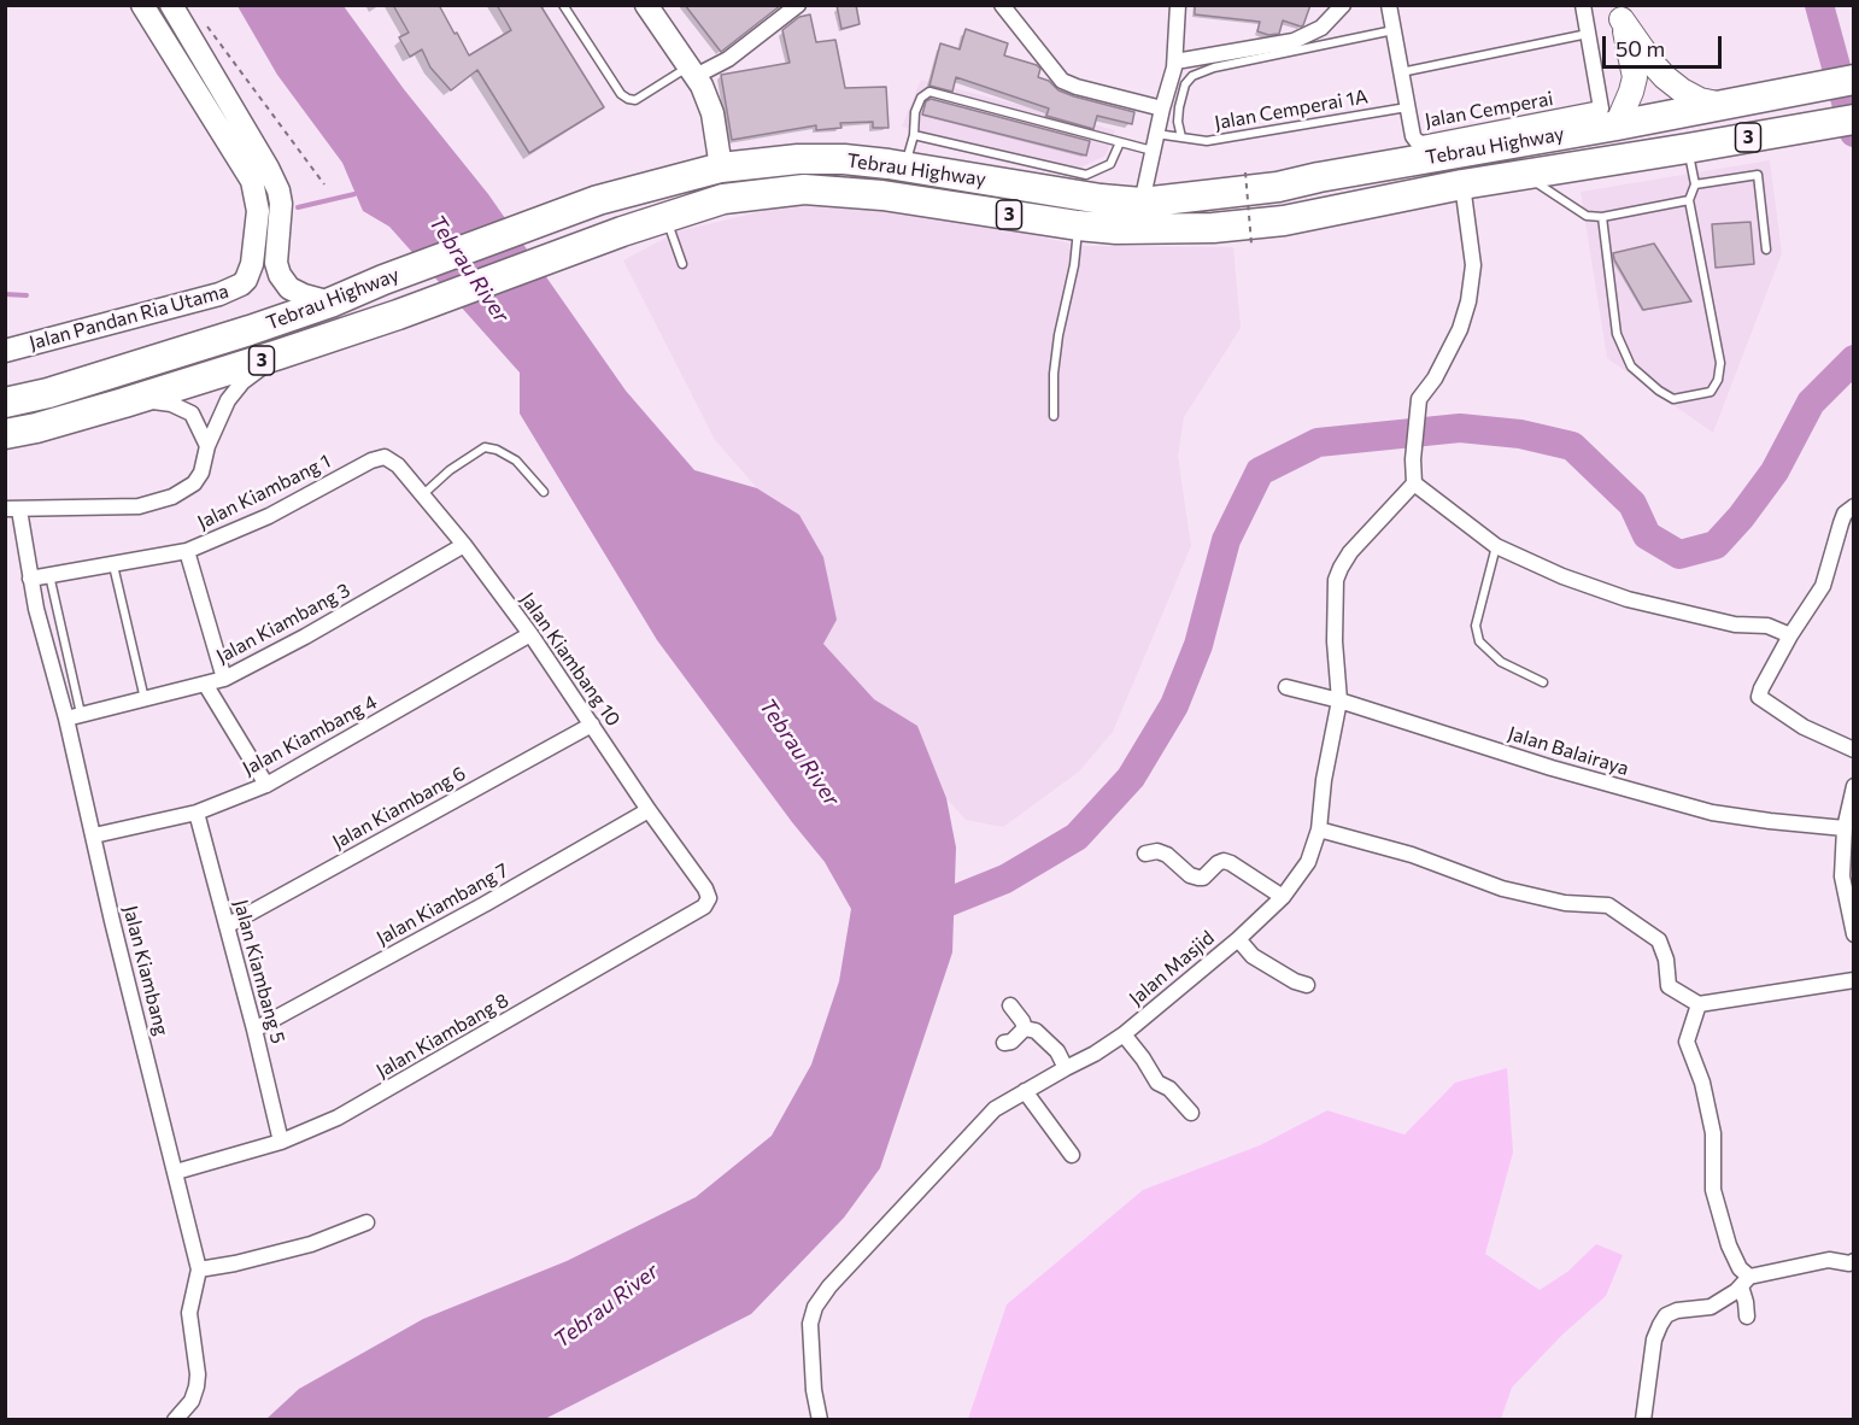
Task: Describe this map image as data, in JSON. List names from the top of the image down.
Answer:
{
  "streets": {
    "highway": ["3", "Tebrau Highway"],
    "street": [
      "Jalan Cemperai",
      "Jalan Pandan Ria Utama",
      "Jalan Kiambang 1",
      "Jalan Kiambang 3",
      "Jalan Kiambang 10",
      "Jalan Kiambang 4",
      "Jalan Balairaya",
      "Jalan Kiambang 6",
      "Jalan Kiambang 7",
      "Jalan Masjid",
      "Jalan Kiambang",
      "Jalan Kiambang 5",
      "Jalan Kiambang 8"
    ],
    "lane": ["Jalan Cemperai 1A"]
  },
  "crossings": [
    ["Jalan Cemperai 1A", "Jalan Cemperai"],
    ["Jalan Cemperai", "Tebrau Highway"],
    ["Tebrau Highway", "Jalan Pandan Ria Utama"],
    ["Jalan Kiambang 1", "Jalan Kiambang 10"],
    ["Jalan Kiambang 1", "Jalan Kiambang"],
    ["Jalan Kiambang 3", "Jalan Kiambang 10"],
    ["Jalan Kiambang 3", "Jalan Kiambang"],
    ["Jalan Kiambang 10", "Jalan Kiambang 4"],
    ["Jalan Kiambang 10", "Jalan Kiambang 6"],
    ["Jalan Kiambang 10", "Jalan Kiambang 7"],
    ["Jalan Kiambang 10", "Jalan Kiambang 8"],
    ["Jalan Kiambang 4", "Jalan Kiambang"],
    ["Jalan Kiambang 4", "Jalan Kiambang 5"],
    ["Jalan Balairaya", "Jalan Masjid"],
    ["Jalan Kiambang 6", "Jalan Kiambang 5"],
    ["Jalan Kiambang 7", "Jalan Kiambang 5"],
    ["Jalan Kiambang", "Jalan Kiambang 8"],
    ["Jalan Kiambang 5", "Jalan Kiambang 8"]
  ],
  "water": ["Tebrau River"],
  "scale_bar": "50 m"
}
